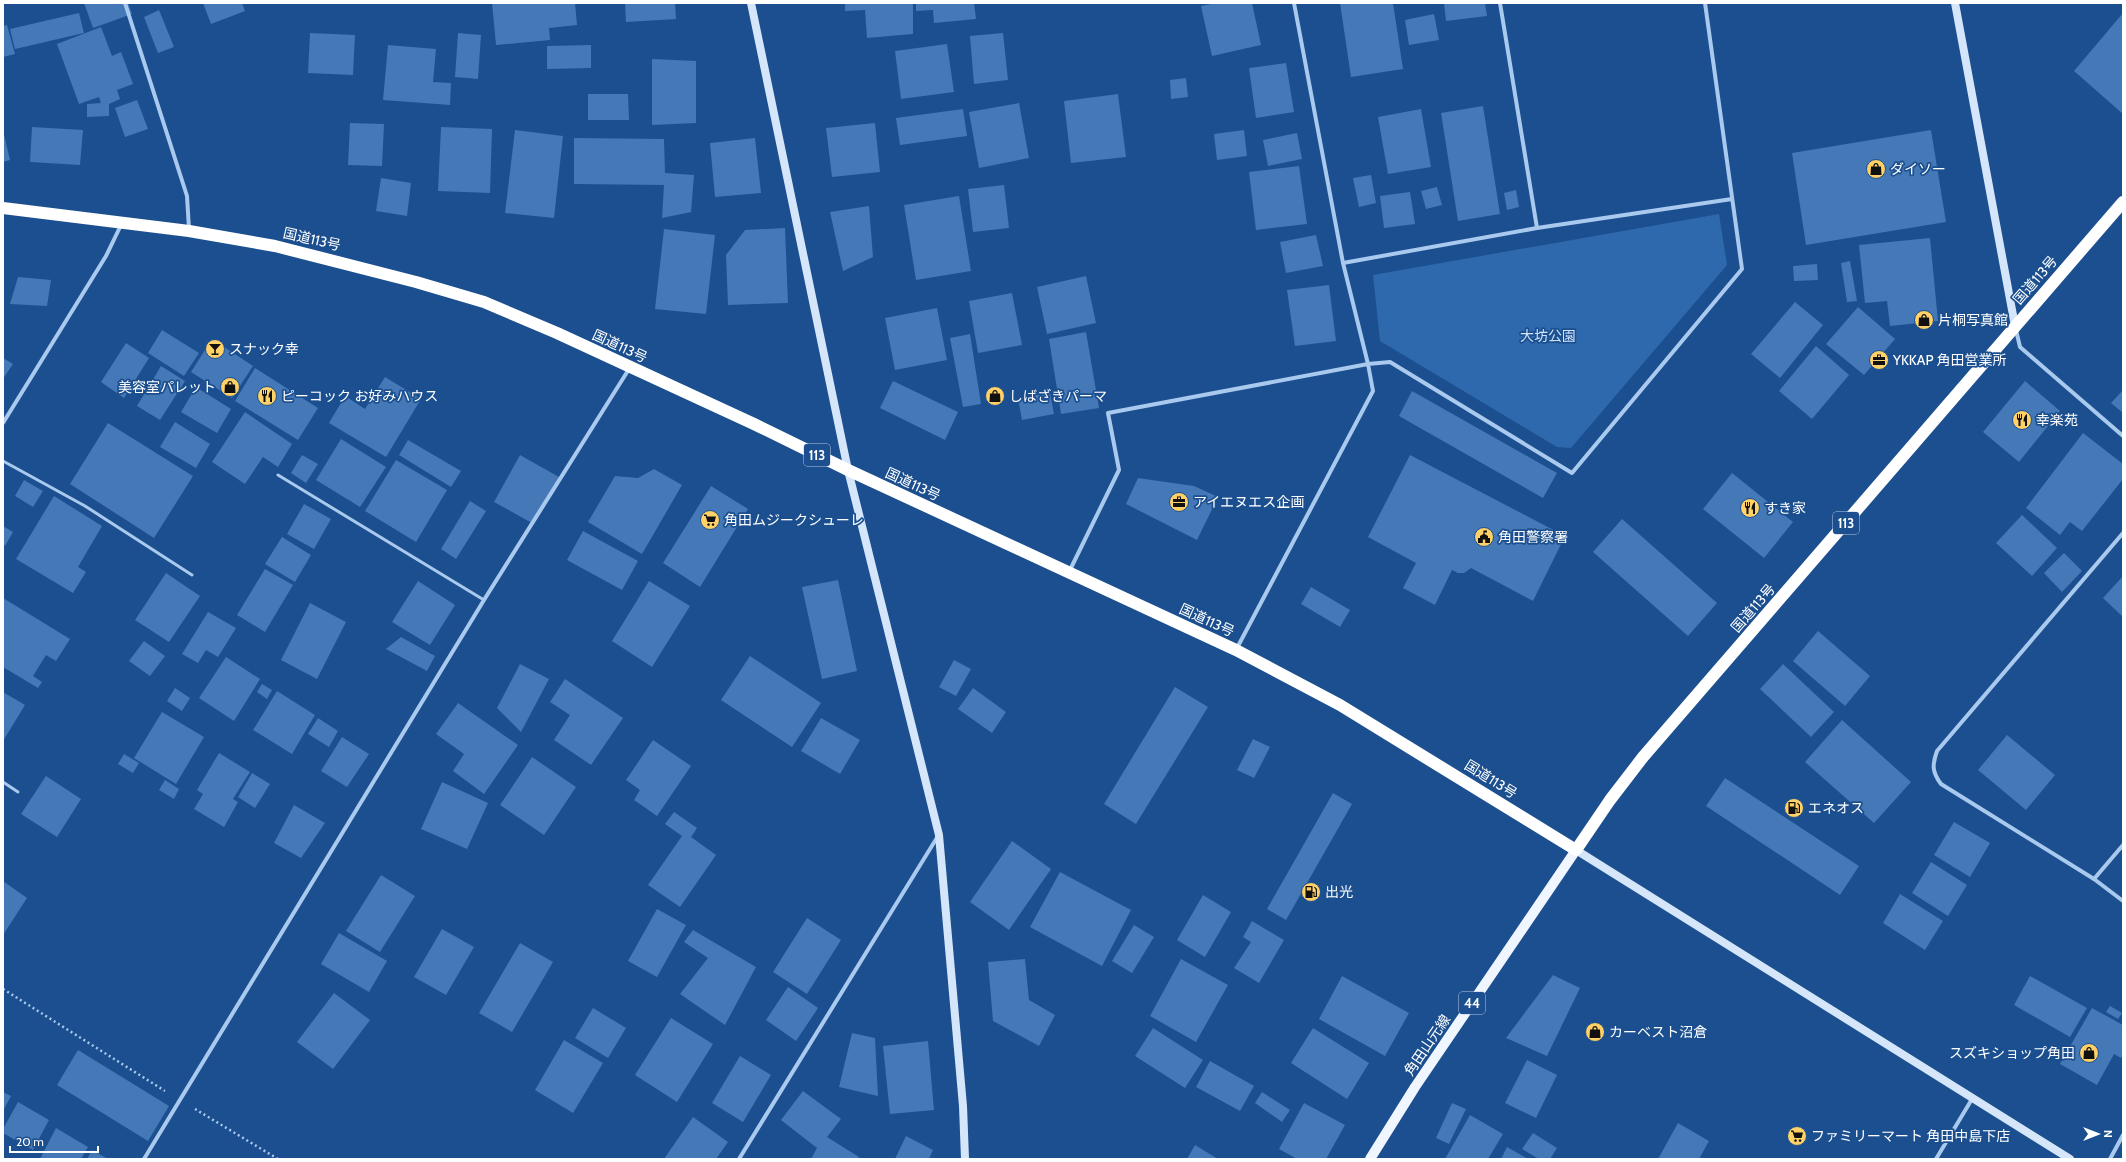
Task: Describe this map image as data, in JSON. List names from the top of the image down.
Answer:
{
  "streets": {
    "highway": ["国道113号", "113"],
    "main road": ["44", "角田山元線"]
  },
  "crossings": [
    ["国道113号", "角田山元線"]
  ],
  "parks": ["大坊公園"],
  "places": {
    "shop": [
      "ダイソー",
      "片桐写真館",
      "美容室パレット",
      "しばざきパーマ",
      "カーベスト沼倉",
      "スズキショップ角田"
    ],
    "bar": ["スナック幸"],
    "office": ["YKKAP 角田営業所", "アイエヌエス企画"],
    "restaurant": ["ピーコック お好みハウス", "幸楽苑", "すき家"],
    "supermarket": ["角田ムジークシューレ", "ファミリーマート 角田中島下店"],
    "public building": ["角田警察署"],
    "fuel station": ["エネオス", "出光"]
  },
  "scale_bar": "20 m",
  "north": "right"
}
